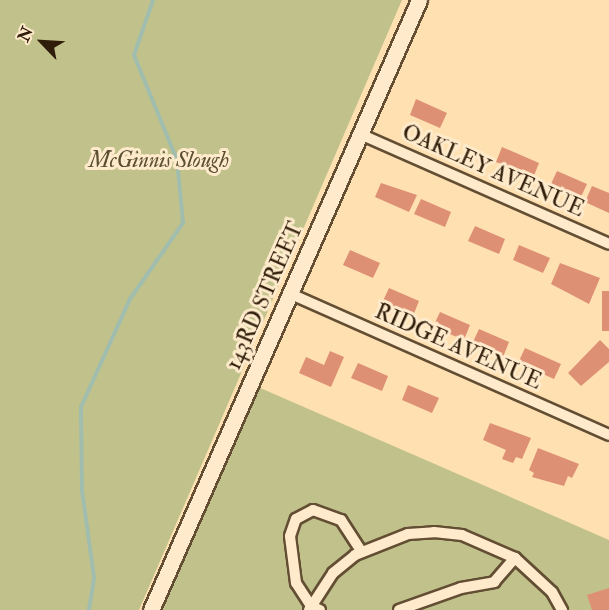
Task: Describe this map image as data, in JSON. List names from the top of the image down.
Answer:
{
  "streets": {
    "main road": ["143RD STREET"],
    "street": ["OAKLEY AVENUE", "RIDGE AVENUE"]
  },
  "crossings": [
    ["OAKLEY AVENUE", "143RD STREET"],
    ["143RD STREET", "RIDGE AVENUE"]
  ],
  "parks": ["McGinnis Slough"],
  "north": "top left"
}
